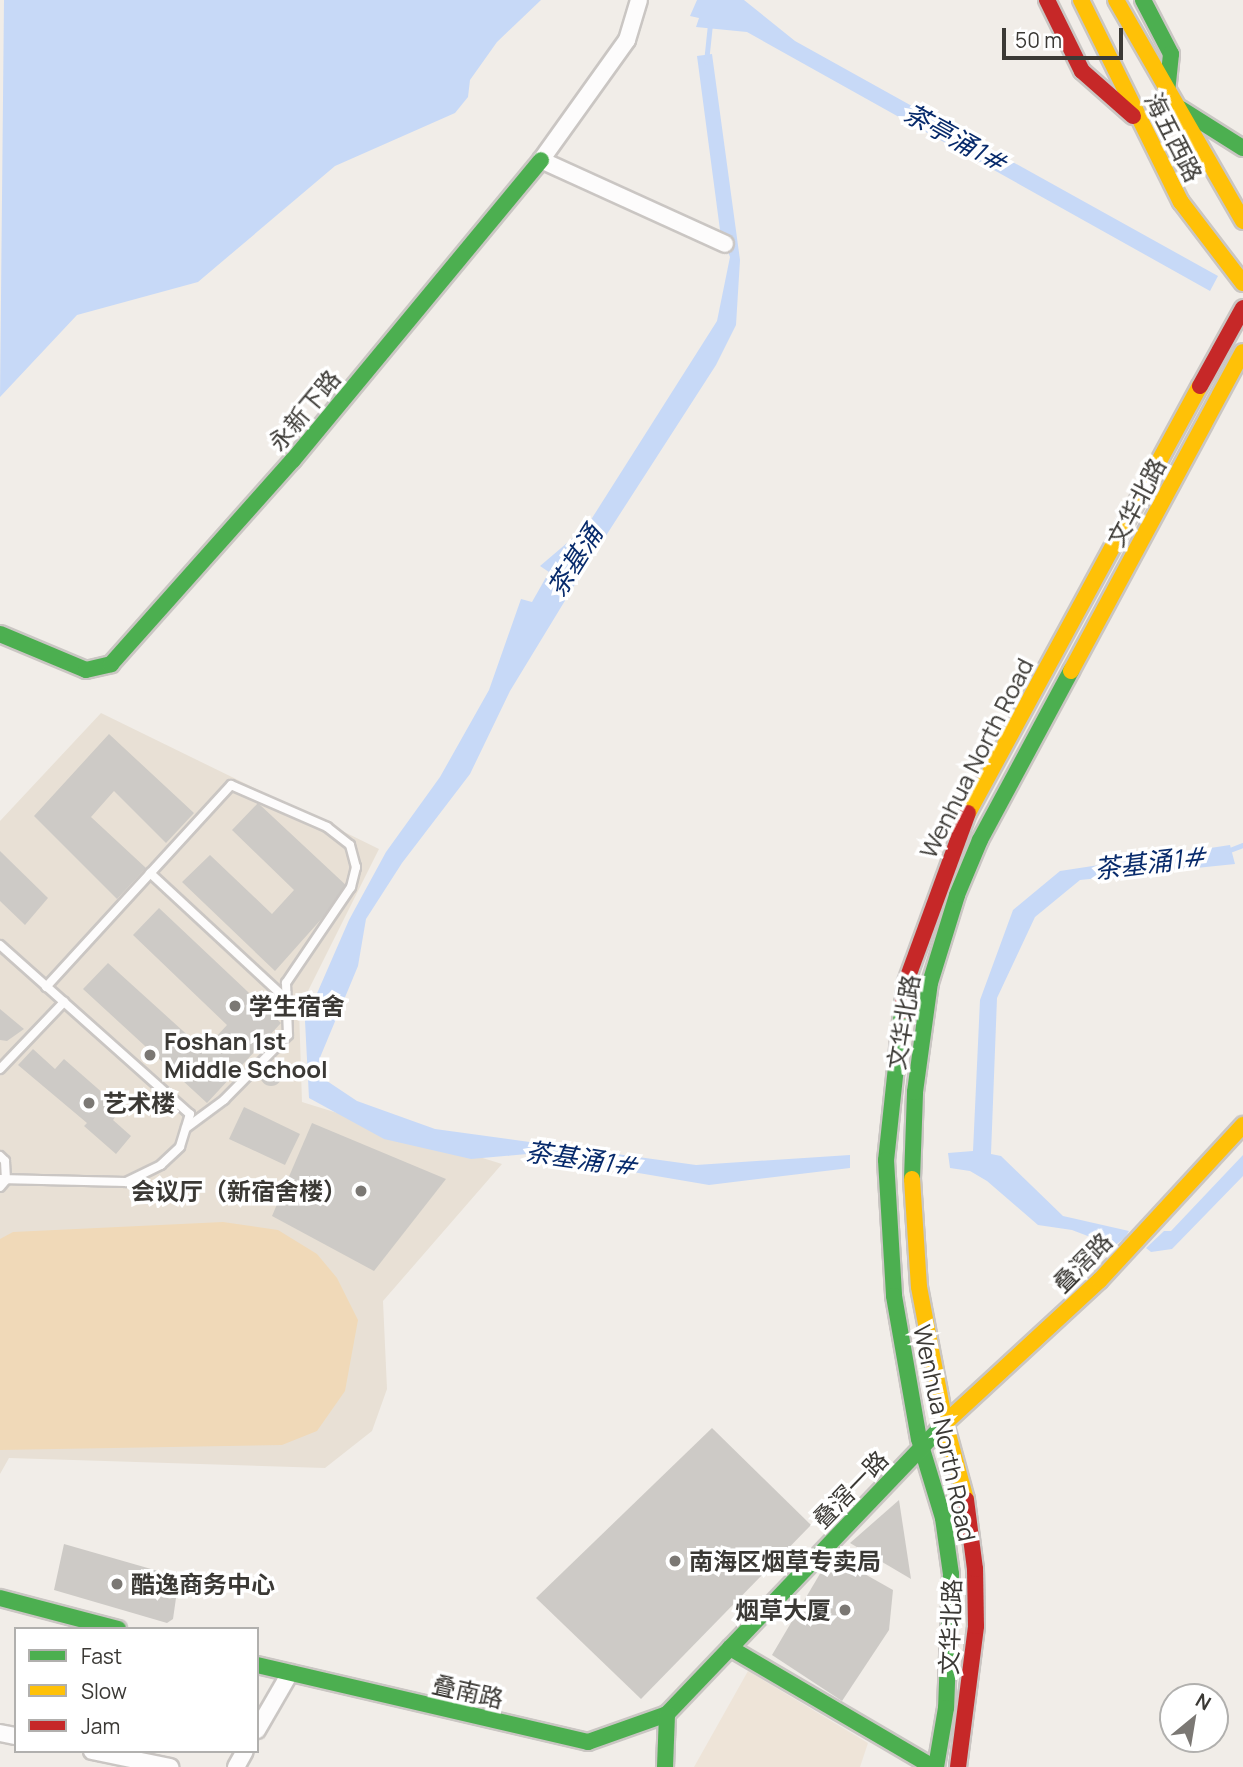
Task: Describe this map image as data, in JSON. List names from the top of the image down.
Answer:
{
  "streets": {
    "main road": [
      "海五西路",
      "永新下路",
      "文华北路",
      "Wenhua North Road",
      "叠滘路",
      "叠滘一路",
      "叠南路"
    ]
  },
  "crossings": [
    ["文华北路", "叠滘路"],
    ["Wenhua North Road", "叠滘路"],
    ["Wenhua North Road", "叠滘一路"],
    ["叠滘路", "叠滘一路"],
    ["叠滘一路", "叠南路"]
  ],
  "water": ["茶亭涌1#", "茶基涌", "茶基涌1#"],
  "places": [
    "学生宿舍",
    "Foshan 1st Middle School",
    "艺术楼",
    "会议厅（新宿舍楼）",
    "南海区烟草专卖局",
    "酷逸商务中心",
    "烟草大厦"
  ],
  "legend": ["Fast", "Slow", "Jam"],
  "scale_bar": "50 m",
  "north": "top right"
}
